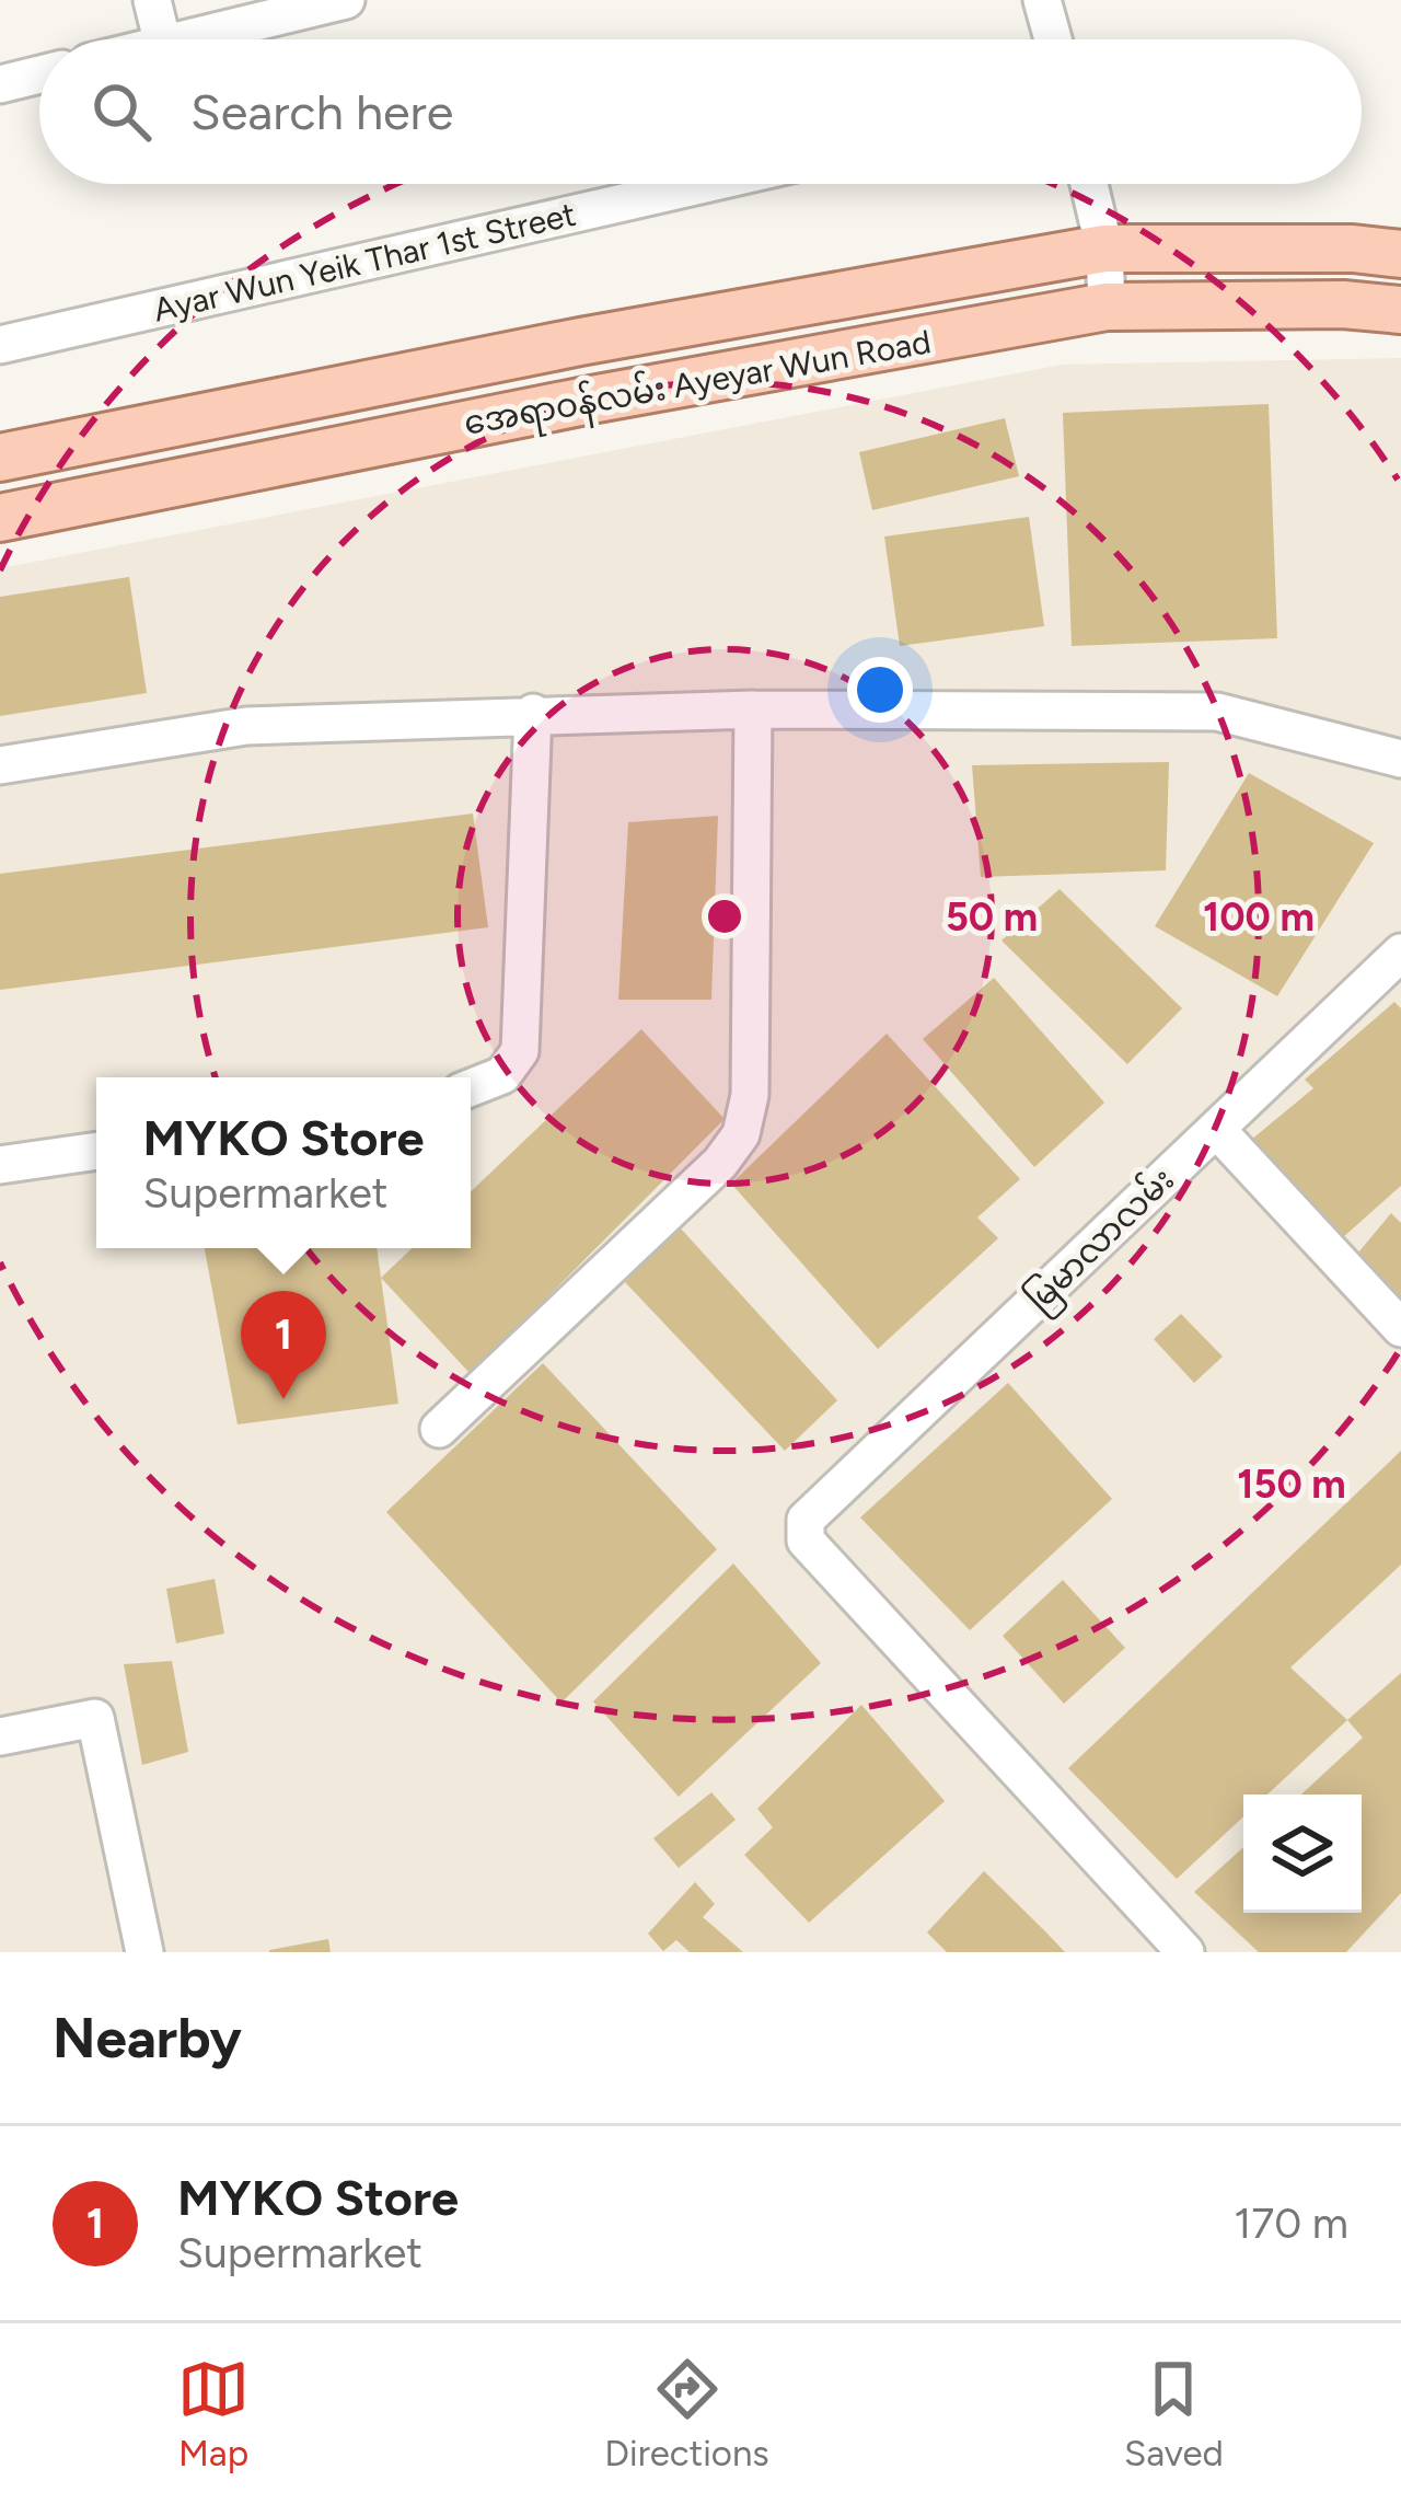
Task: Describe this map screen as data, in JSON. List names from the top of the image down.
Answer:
{
  "streets": {
    "main road": ["အေရာဝန်လမ်း Ayeyar Wun Road"],
    "street": ["Ayar Wun Yeik Thar 1st Street", "မြမာလာလမ်း"]
  },
  "page": {
    "search": "Search here",
    "popup": ["MYKO Store", "Supermarket"],
    "pins": "1",
    "heading": "Nearby",
    "list": [
      {
        "mark": "1",
        "name": "MYKO Store",
        "note": "Supermarket",
        "value": "170 m"
      }
    ],
    "nav": ["Map", "Directions", "Saved"]
  },
  "rings": ["50 m", "100 m", "150 m"]
}
